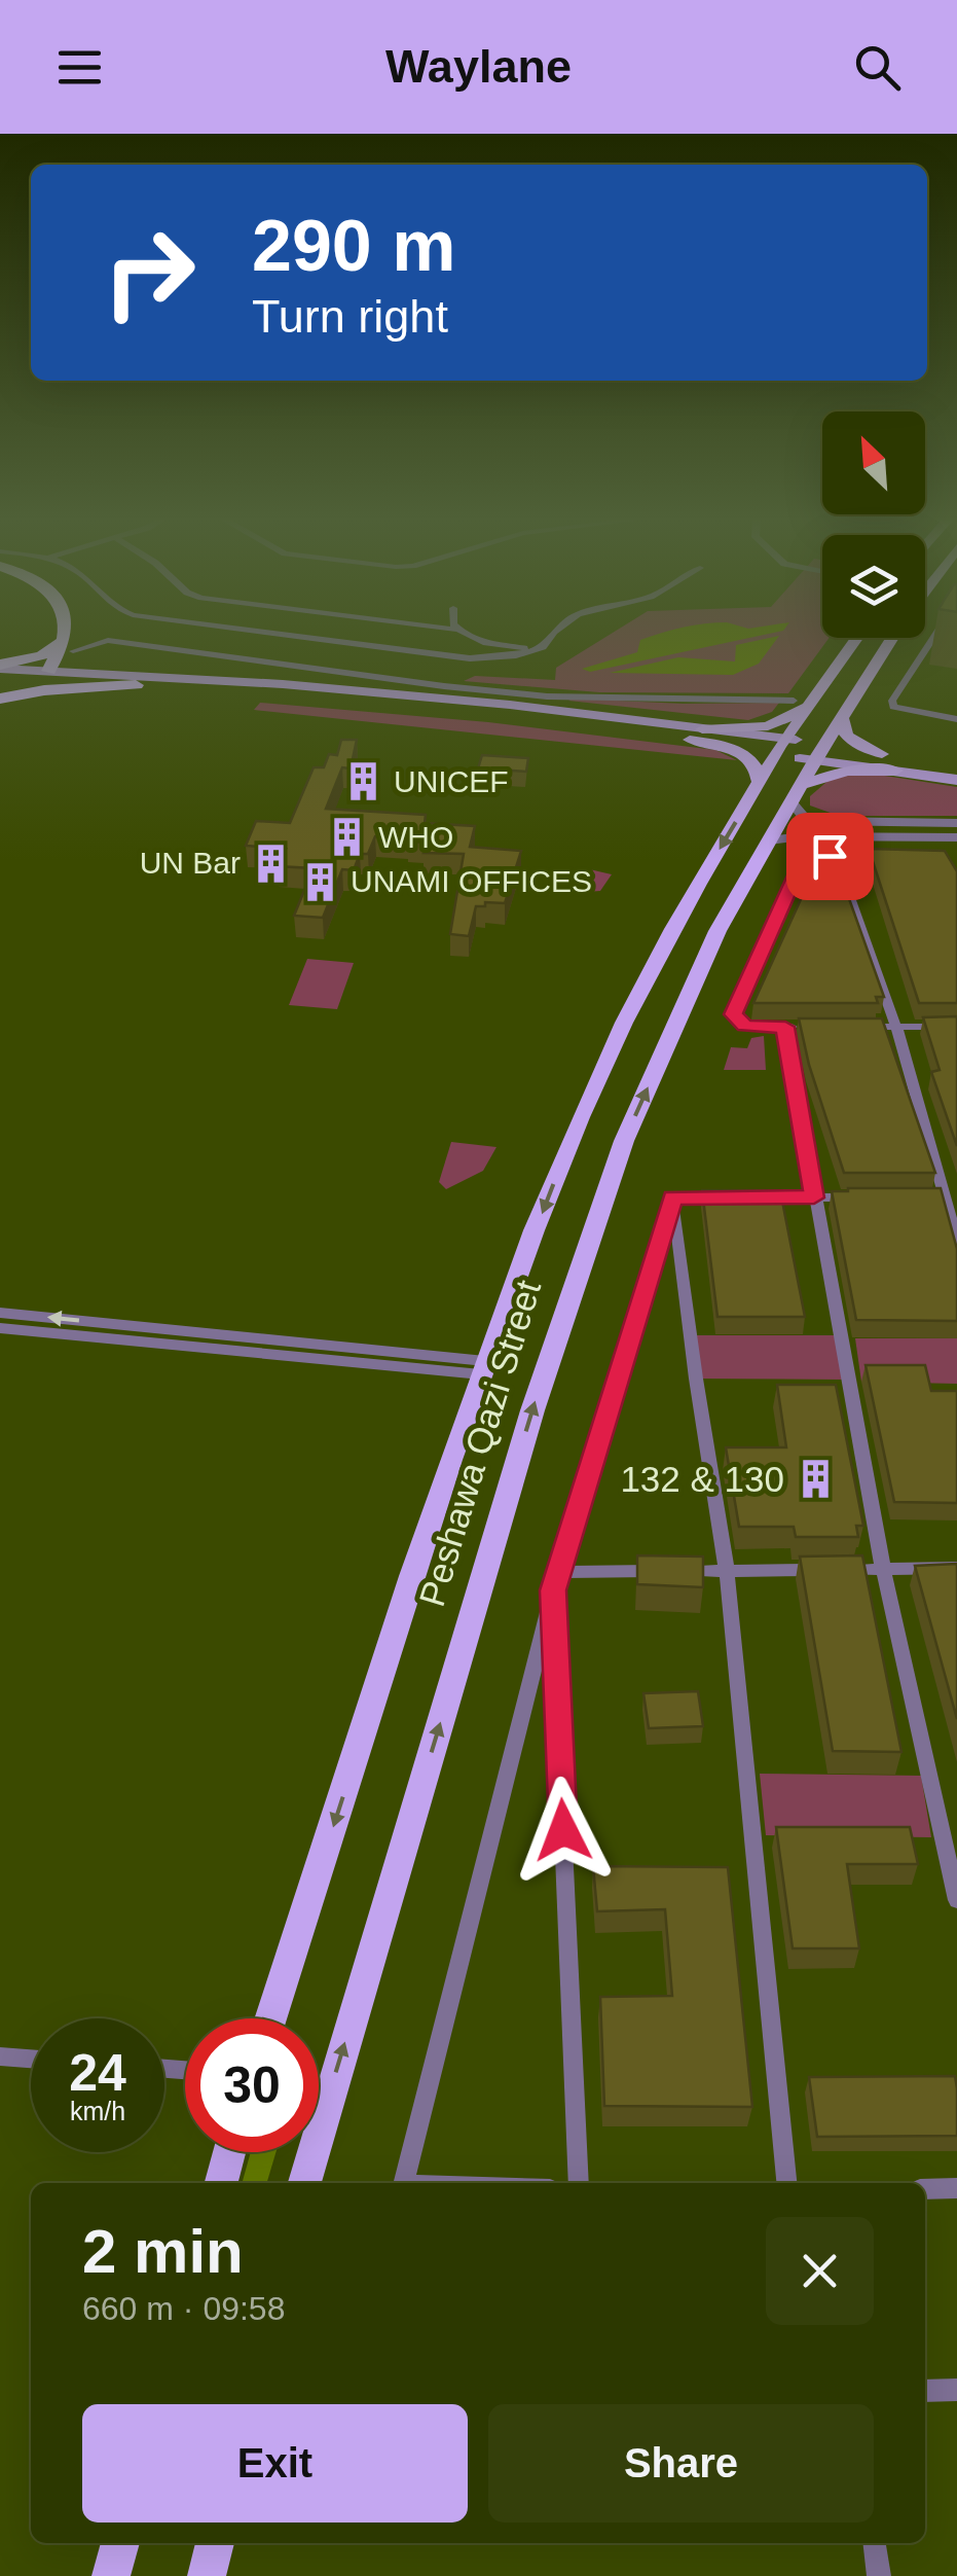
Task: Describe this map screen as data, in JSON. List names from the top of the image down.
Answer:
{
  "streets": {
    "highway": ["Peshawa Qazi Street"]
  },
  "places": {
    "building": [
      "UNICEF",
      "WHO",
      "UN Bar",
      "UNAMI OFFICES",
      "132 & 130"
    ]
  },
  "north": "top left",
  "page": {
    "header": "Waylane",
    "turn": ["290 m", "Turn right"],
    "speed": "24 km/h",
    "limit": "30",
    "heading": ["2 min", "660 m · 09:58"],
    "buttons": ["Exit", "Share"]
  }
}
